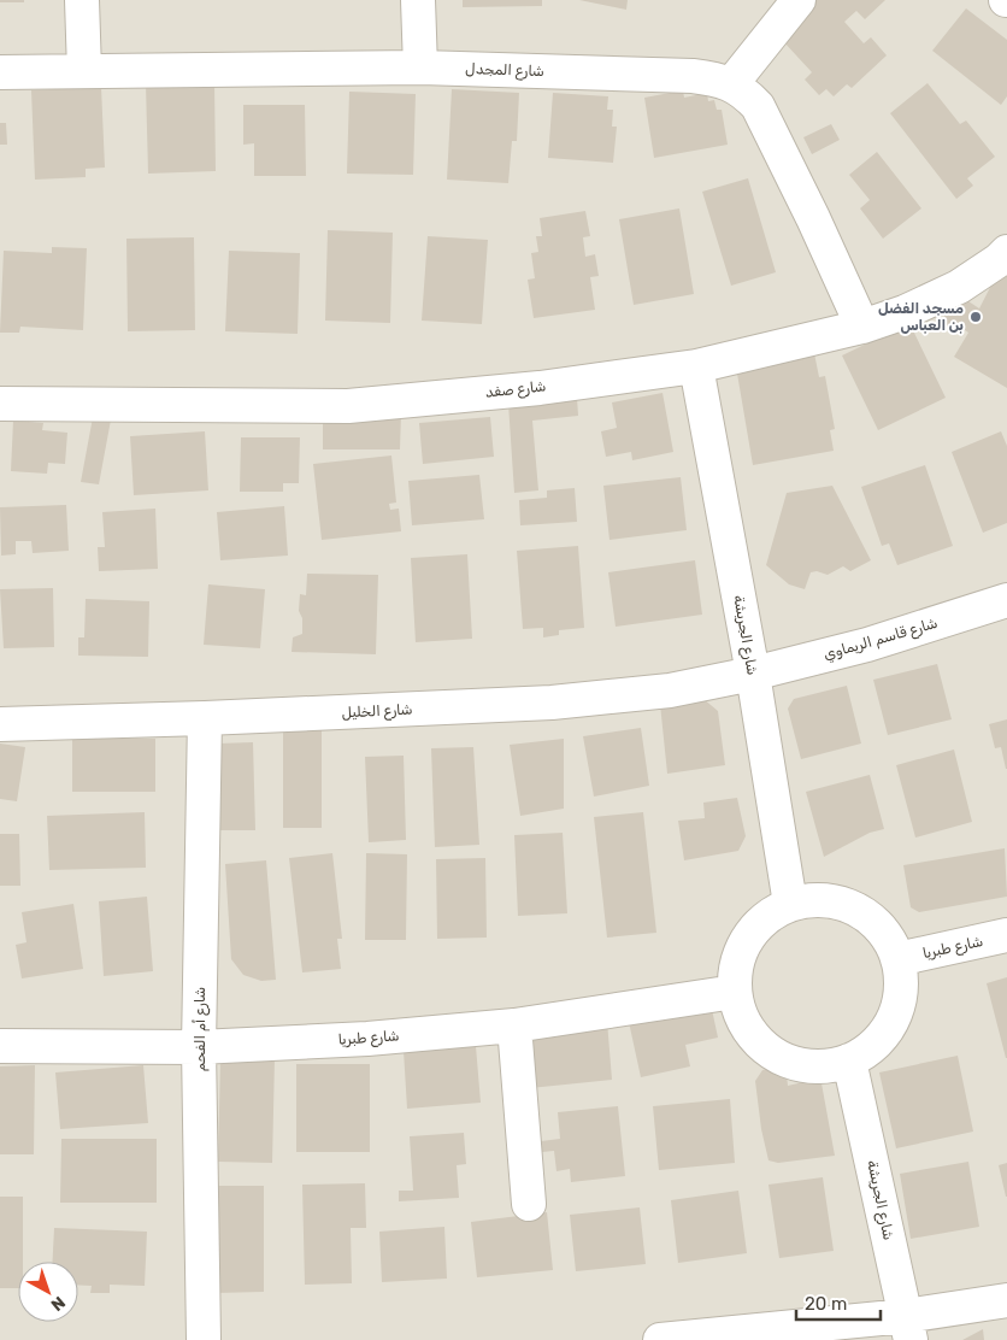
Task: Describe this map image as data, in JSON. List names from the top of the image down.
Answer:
{
  "streets": {
    "street": [
      "شارع المجدل",
      "شارع صفد",
      "شارع الجريشة",
      "شارع قاسم الريماوي",
      "شارع الخليل",
      "شارع طبريا",
      "شارع أم الفحم"
    ]
  },
  "crossings": [
    ["شارع المجدل", "شارع صفد"],
    ["شارع صفد", "شارع الجريشة"],
    ["شارع الجريشة", "شارع قاسم الريماوي"],
    ["شارع الجريشة", "شارع الخليل"],
    ["شارع الجريشة", "شارع طبريا"],
    ["شارع قاسم الريماوي", "شارع الخليل"],
    ["شارع الخليل", "شارع أم الفحم"],
    ["شارع طبريا", "شارع أم الفحم"]
  ],
  "places": ["مسجد الفضل بن العباس"],
  "scale_bar": "20 m",
  "north": "bottom right"
}
